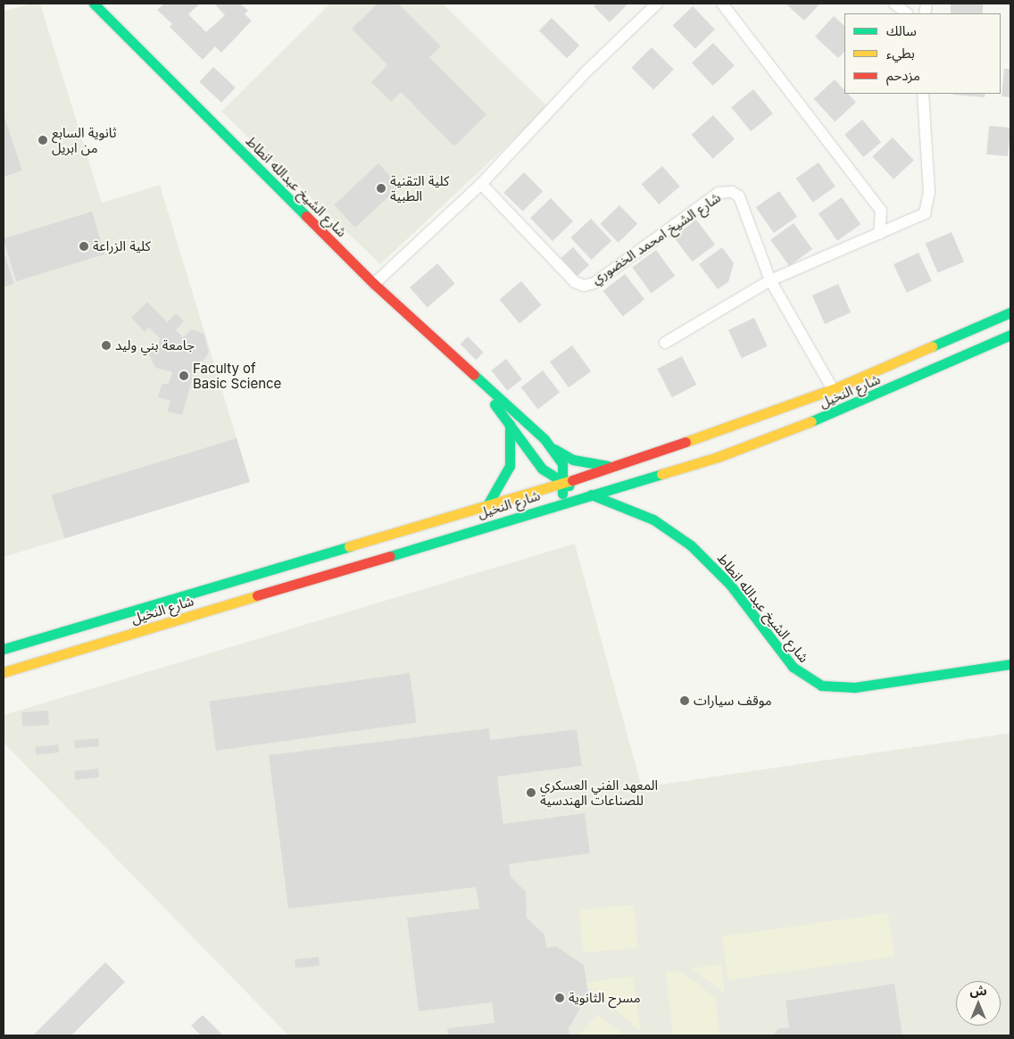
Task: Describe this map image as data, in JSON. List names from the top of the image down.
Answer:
{
  "streets": {
    "main road": ["شارع الشيخ عبدالله انطاط", "شارع النخيل"],
    "street": ["شارع الشيخ امحمد الخضوري"]
  },
  "crossings": [
    ["شارع الشيخ عبدالله انطاط", "شارع النخيل"],
    ["شارع الشيخ امحمد الخضوري", "شارع النخيل"]
  ],
  "places": [
    "ثانوية السابع من ابريل",
    "كلية التقنية الطبية",
    "كلية الزراعة",
    "جامعة بني وليد",
    "Faculty of Basic Science",
    "موقف سيارات",
    "المعهد الفني العسكري للصناعات الهندسية",
    "مسرح الثانوية"
  ],
  "legend": ["سالك", "بطيء", "مزدحم"],
  "north": "top"
}
